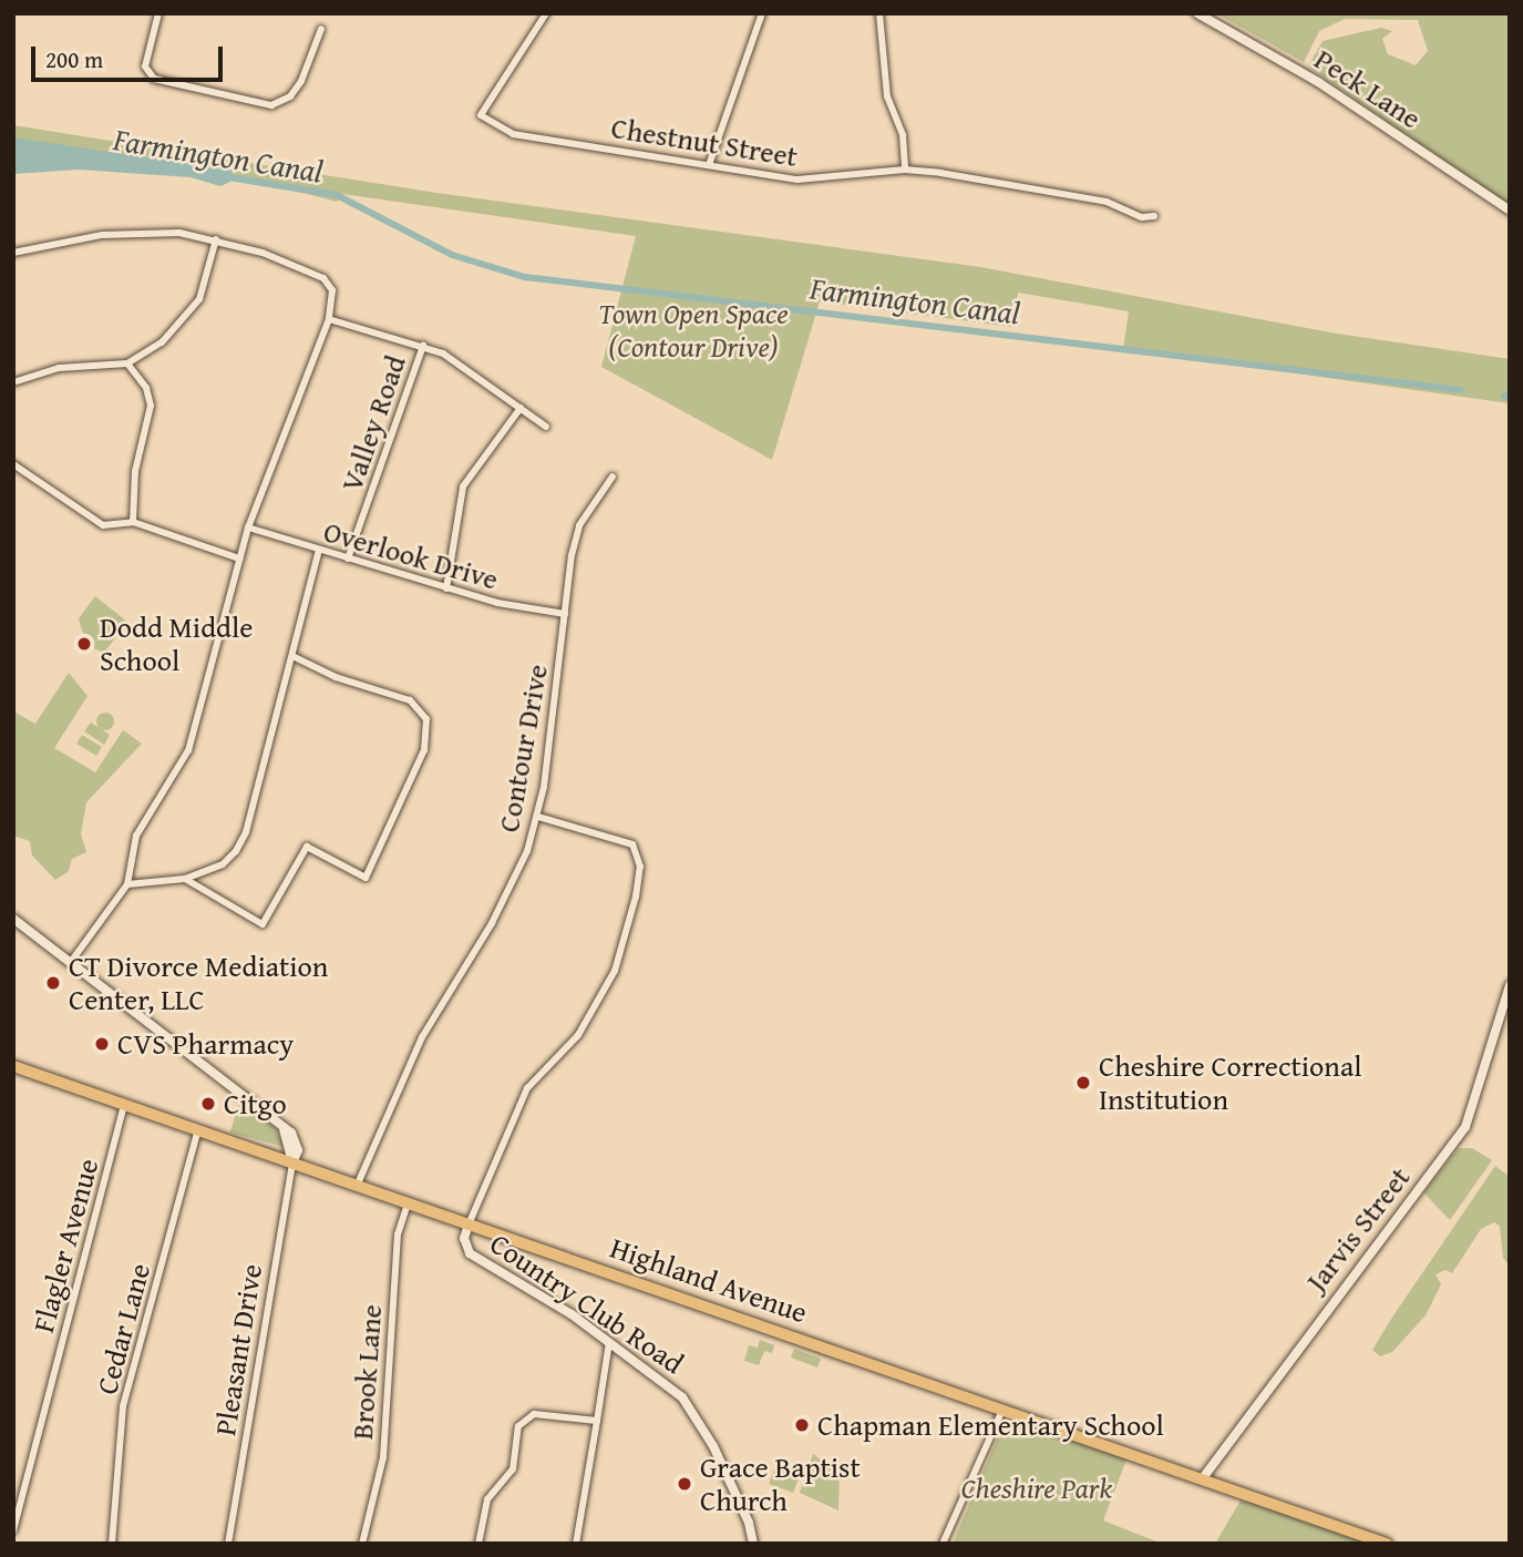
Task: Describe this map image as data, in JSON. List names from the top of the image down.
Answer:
{
  "streets": {
    "highway": ["Highland Avenue"],
    "street": [
      "Peck Lane",
      "Chestnut Street",
      "Valley Road",
      "Overlook Drive",
      "Contour Drive",
      "Jarvis Street",
      "Flagler Avenue",
      "Country Club Road",
      "Cedar Lane",
      "Pleasant Drive",
      "Brook Lane"
    ]
  },
  "crossings": [
    ["Valley Road", "Overlook Drive"],
    ["Overlook Drive", "Contour Drive"],
    ["Contour Drive", "Highland Avenue"],
    ["Jarvis Street", "Highland Avenue"],
    ["Flagler Avenue", "Highland Avenue"],
    ["Highland Avenue", "Country Club Road"],
    ["Highland Avenue", "Cedar Lane"],
    ["Highland Avenue", "Pleasant Drive"],
    ["Highland Avenue", "Brook Lane"]
  ],
  "water": ["Farmington Canal"],
  "parks": ["Town Open Space (Contour Drive)", "Cheshire Park"],
  "places": [
    "Dodd Middle School",
    "CT Divorce Mediation Center, LLC",
    "CVS Pharmacy",
    "Cheshire Correctional Institution",
    "Citgo",
    "Chapman Elementary School",
    "Grace Baptist Church"
  ],
  "scale_bar": "200 m"
}
